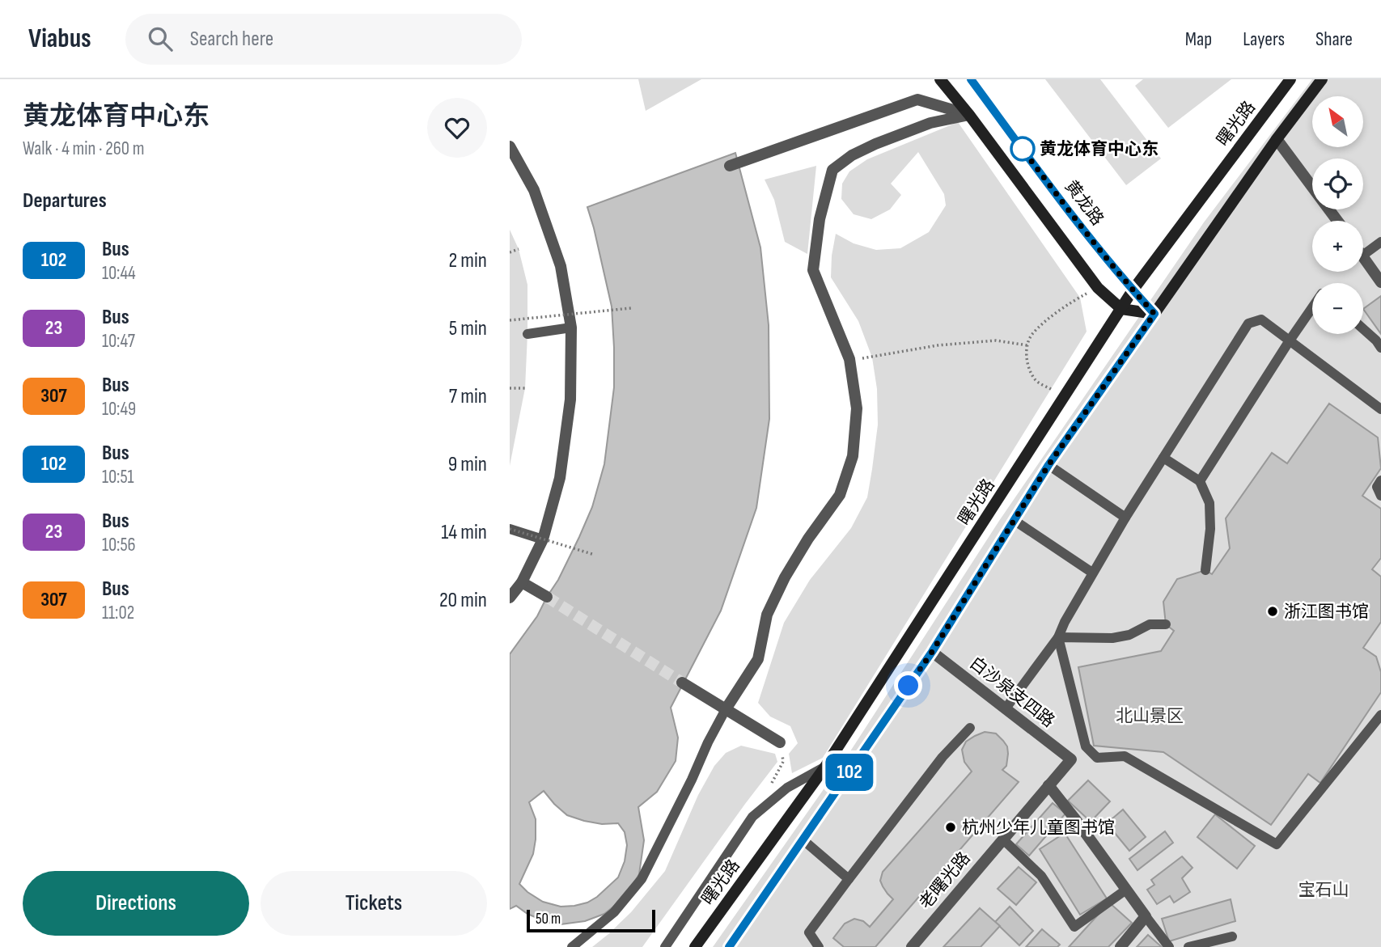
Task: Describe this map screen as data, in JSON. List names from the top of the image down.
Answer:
{
  "streets": {
    "main road": ["曙光路", "黄龙路"],
    "street": ["白沙泉支四路", "老曙光路"]
  },
  "crossings": [
    ["曙光路", "黄龙路"],
    ["白沙泉支四路", "老曙光路"]
  ],
  "parks": ["北山景区", "宝石山"],
  "places": ["黄龙体育中心东", "浙江图书馆", "杭州少年儿童图书馆"],
  "lines": ["bus line 102"],
  "scale_bar": "50 m",
  "north": "top left",
  "page": {
    "header": "Viabus",
    "search": "Search here",
    "nav": ["Map", "Layers", "Share"],
    "heading": [
      ["黄龙体育中心东", "Walk · 4 min · 260 m"],
      "Departures"
    ],
    "on_map": "102",
    "map_buttons": ["+", "−"],
    "list": [
      {
        "mark": "102",
        "name": "Bus",
        "note": "10:44",
        "value": "2 min"
      },
      {
        "mark": "23",
        "name": "Bus",
        "note": "10:47",
        "value": "5 min"
      },
      {
        "mark": "307",
        "name": "Bus",
        "note": "10:49",
        "value": "7 min"
      },
      {
        "mark": "102",
        "name": "Bus",
        "note": "10:51",
        "value": "9 min"
      },
      {
        "mark": "23",
        "name": "Bus",
        "note": "10:56",
        "value": "14 min"
      },
      {
        "mark": "307",
        "name": "Bus",
        "note": "11:02",
        "value": "20 min"
      }
    ],
    "buttons": ["Directions", "Tickets"],
    "scale": "50 m"
  }
}
